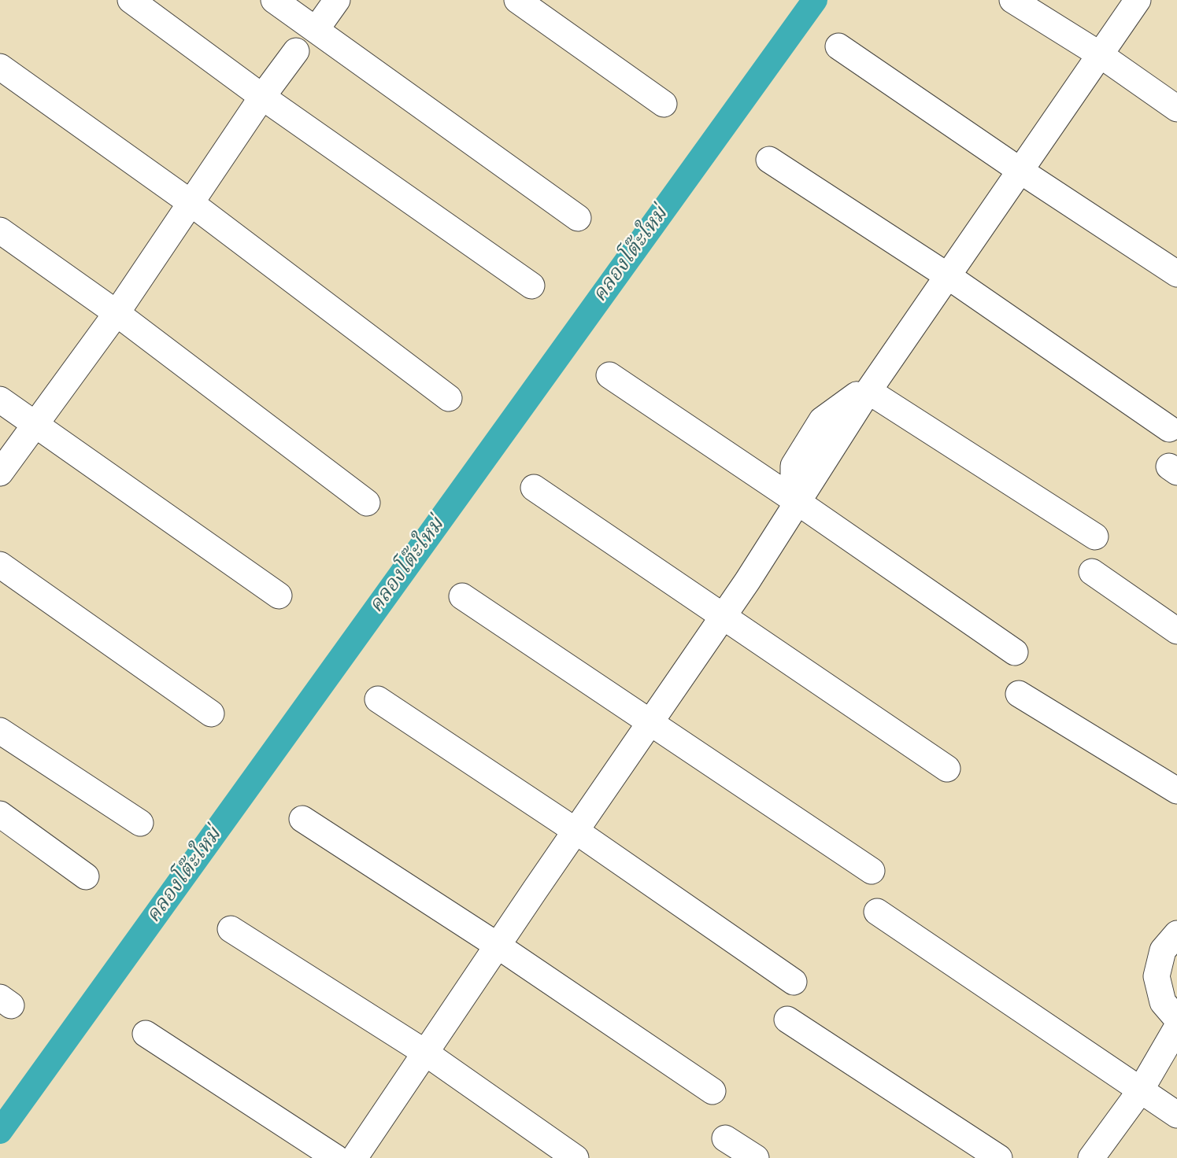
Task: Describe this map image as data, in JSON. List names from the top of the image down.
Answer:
{
  "water": ["คลองโต๊ะใหม่"]
}
